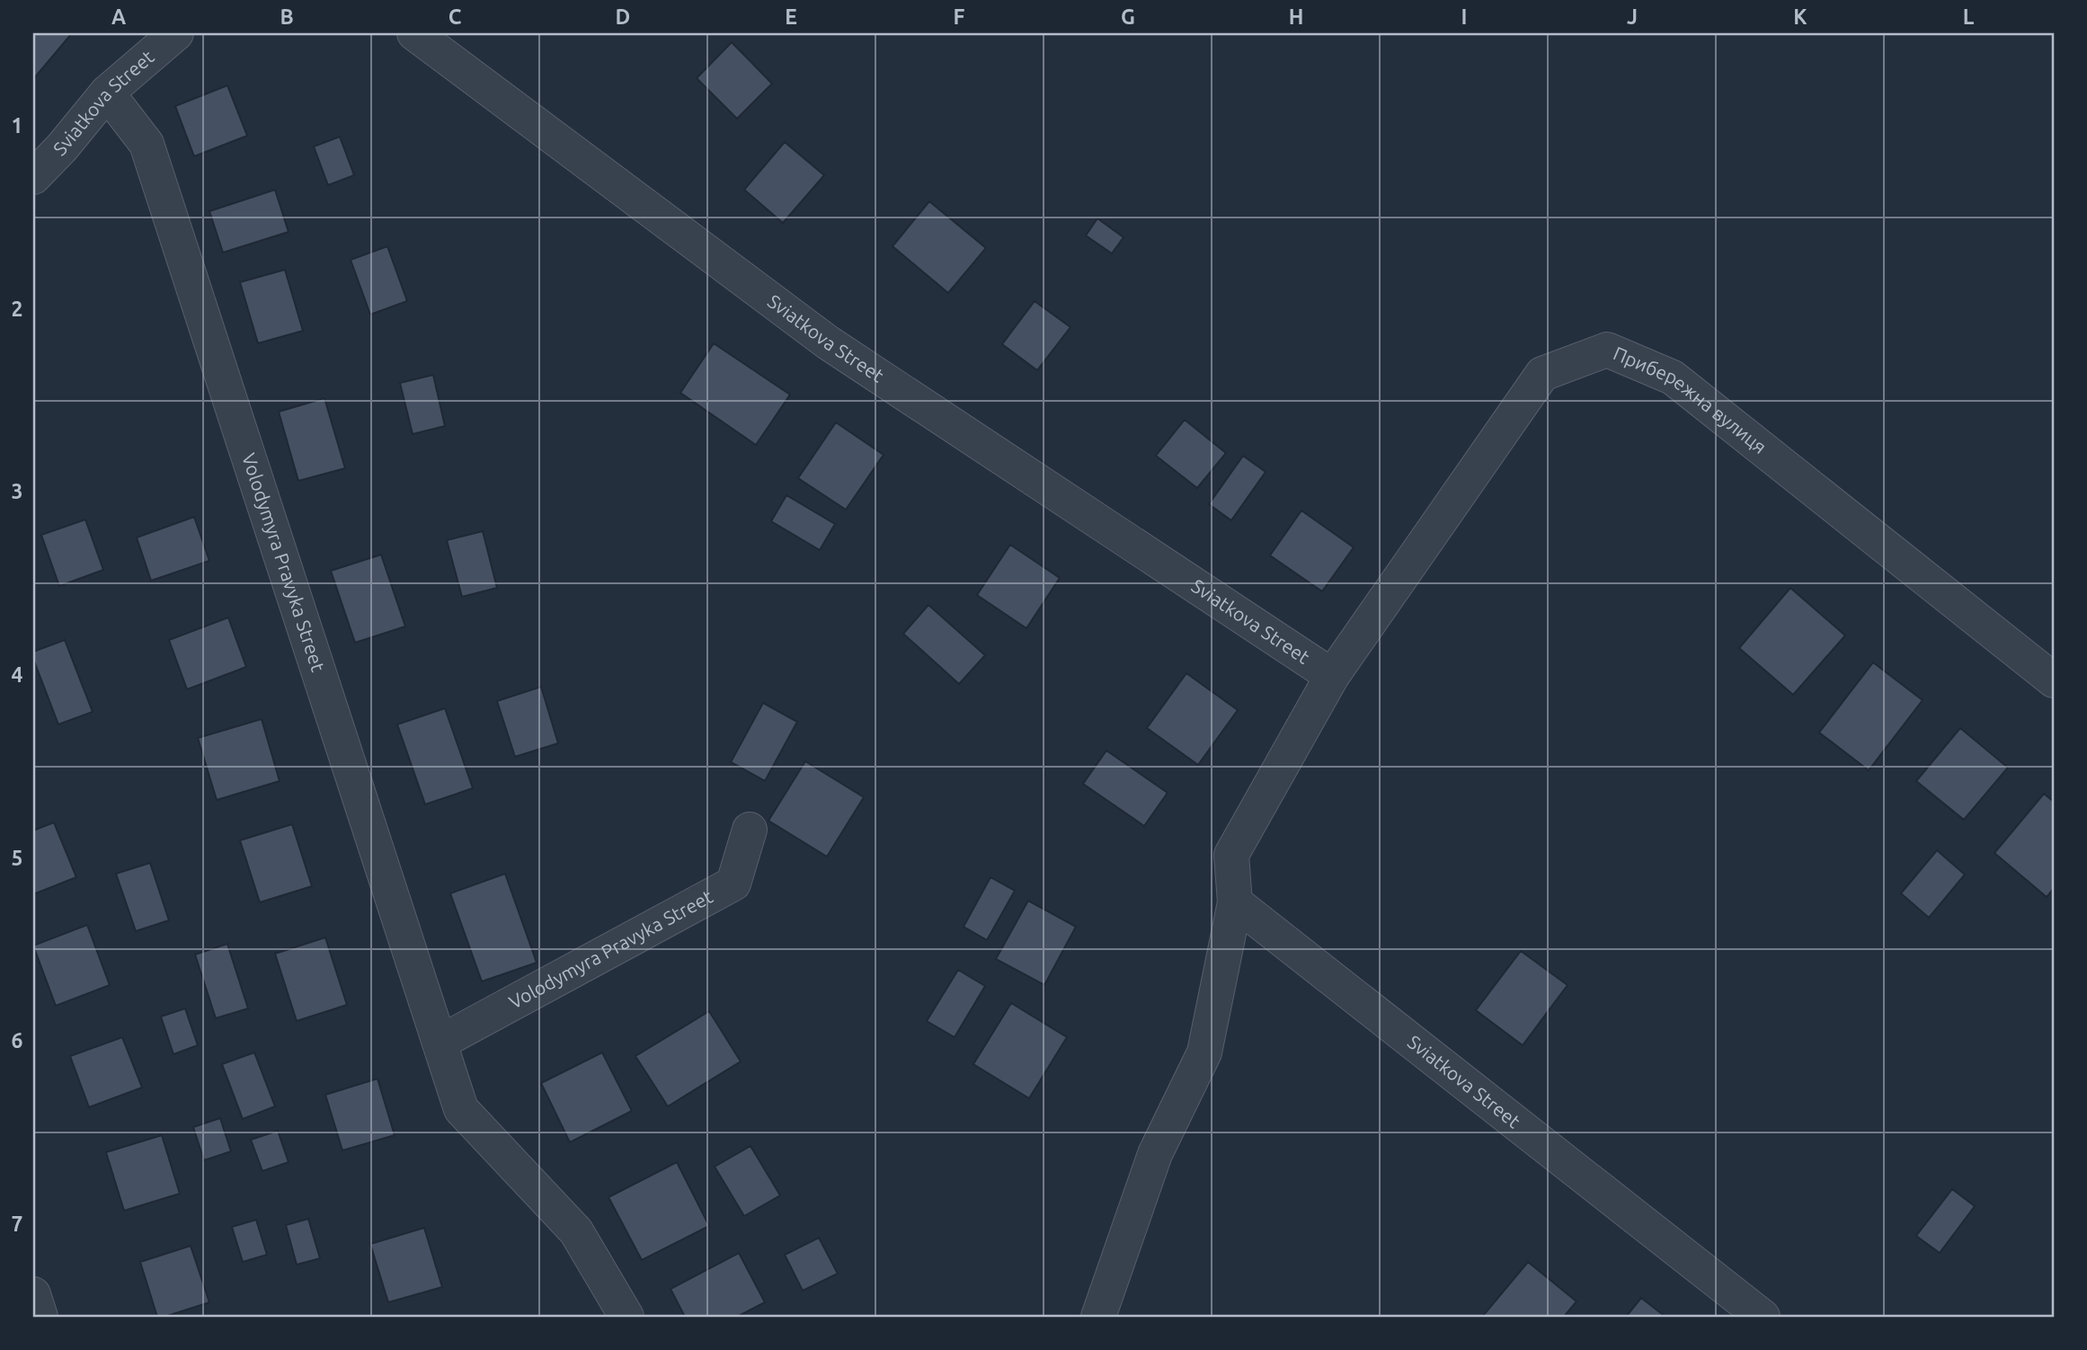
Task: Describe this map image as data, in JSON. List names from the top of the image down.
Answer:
{
  "streets": {
    "street": ["Sviatkova Street", "Прибережна вулиця", "Volodymyra Pravyka Street"]
  },
  "crossings": [
    ["Sviatkova Street", "Прибережна вулиця"],
    ["Sviatkova Street", "Volodymyra Pravyka Street"]
  ],
  "grid": {
    "columns": [
      "A",
      "B",
      "C",
      "D",
      "E",
      "F",
      "G",
      "H",
      "I",
      "J",
      "K",
      "L"
    ],
    "rows": [
      "1",
      "2",
      "3",
      "4",
      "5",
      "6",
      "7"
    ]
  }
}
